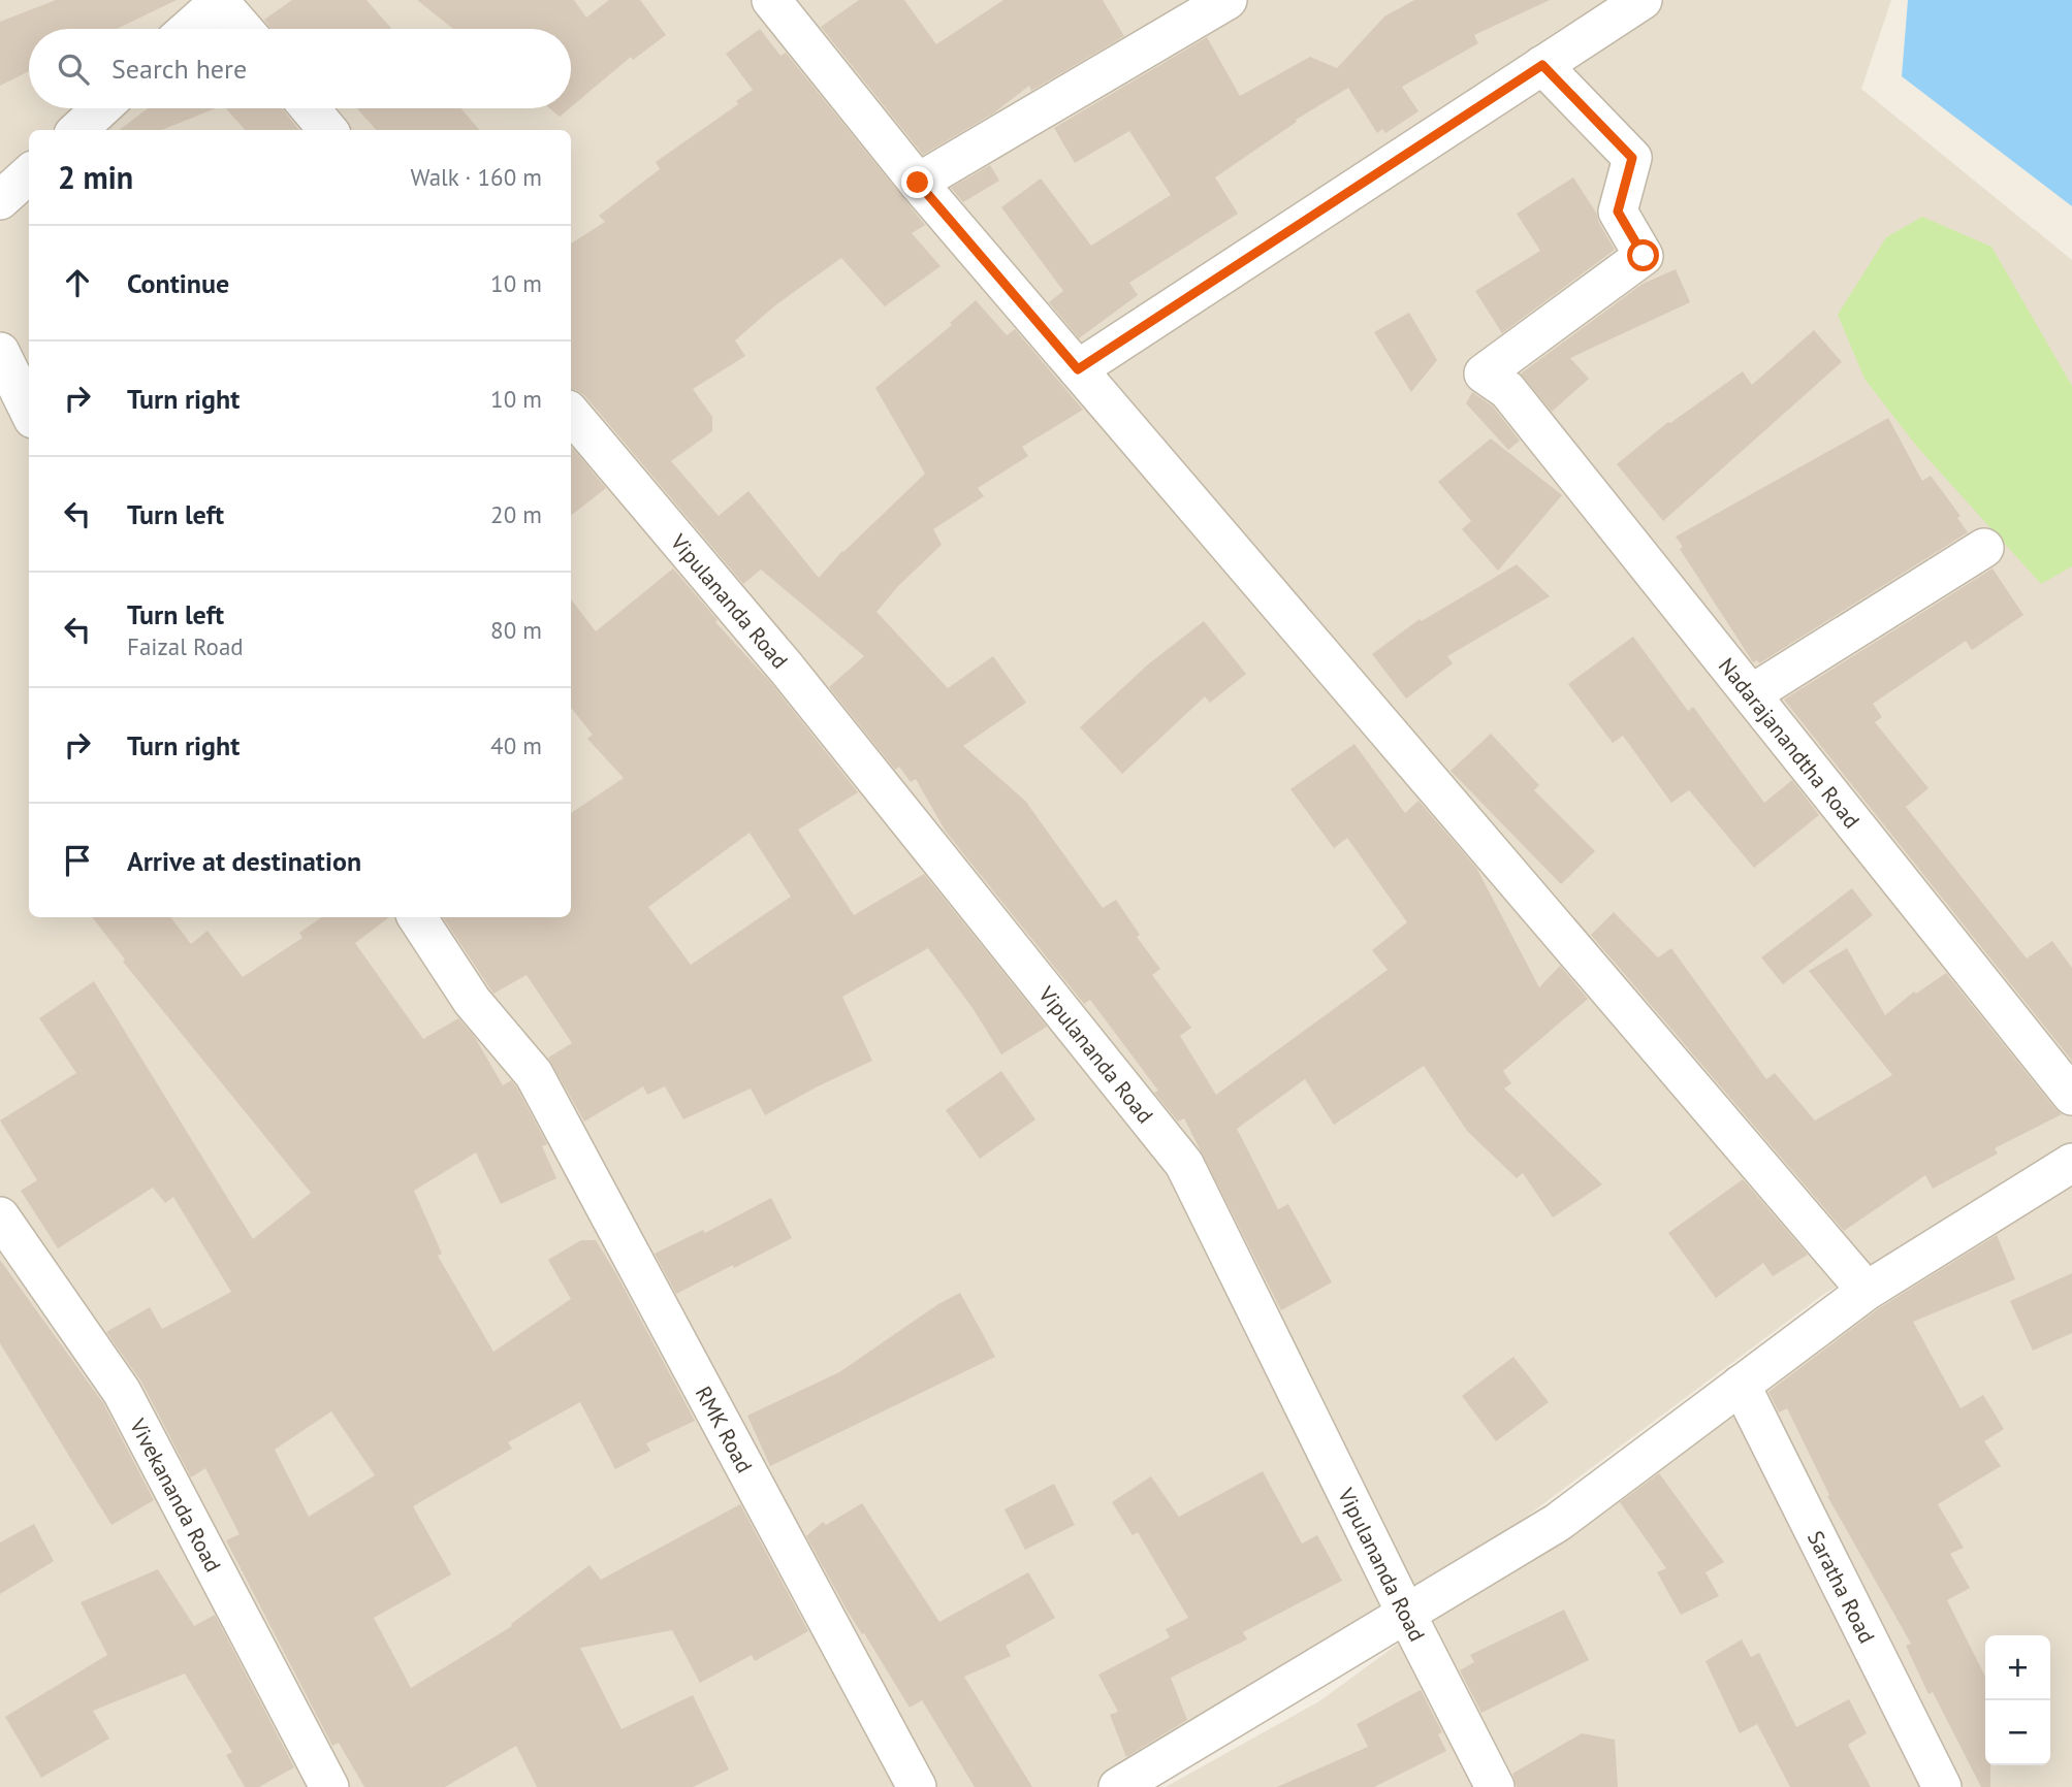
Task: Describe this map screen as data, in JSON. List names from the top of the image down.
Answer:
{
  "streets": {
    "street": [
      "Vipulananda Road",
      "Nadarajanandtha Road",
      "RMK Road",
      "Vivekananda Road",
      "Saratha Road"
    ]
  },
  "page": {
    "search": "Search here",
    "heading": ["2 min", "Walk · 160 m"],
    "list": [
      ["Continue", "10 m"],
      ["Turn right", "10 m"],
      ["Turn left", "20 m"],
      ["Turn left", "Faizal Road", "80 m"],
      ["Turn right", "40 m"],
      "Arrive at destination"
    ],
    "map_buttons": ["+", "−"]
  }
}
